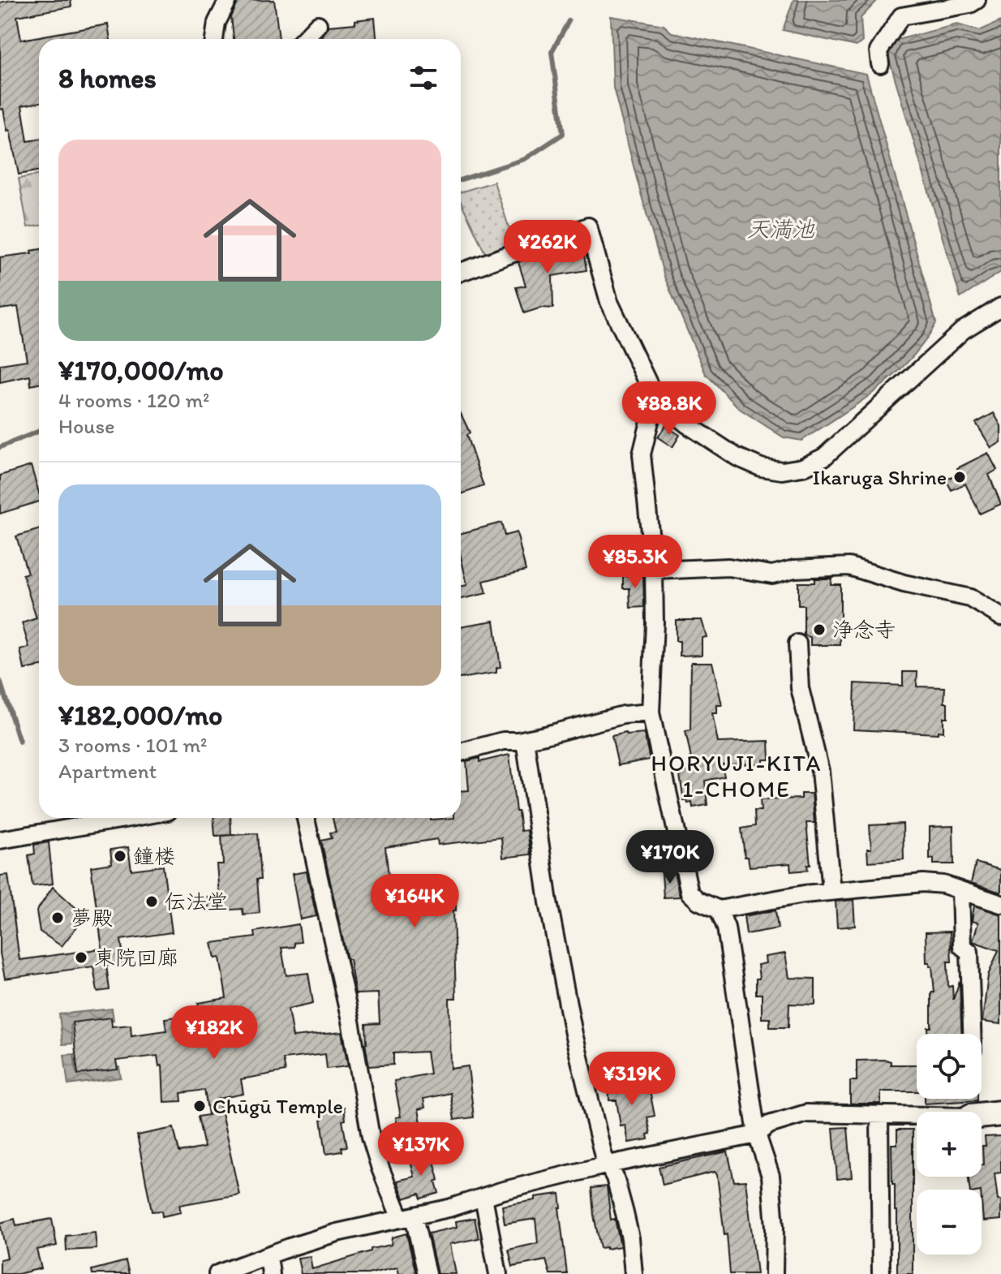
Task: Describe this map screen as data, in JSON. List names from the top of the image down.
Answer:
{
  "districts": ["HORYUJI-KITA 1-CHOME"],
  "water": ["天満池"],
  "places": [
    "Ikaruga Shrine",
    "浄念寺",
    "鐘楼",
    "伝法堂",
    "夢殿",
    "東院回廊",
    "Chūgū Temple"
  ],
  "page": {
    "heading": "8 homes",
    "list": [
      {
        "name": "¥170,000/mo",
        "note": "4 rooms · 120 m² · House"
      },
      {
        "name": "¥182,000/mo",
        "note": "3 rooms · 101 m² · Apartment"
      }
    ],
    "price": [
      "¥262K",
      "¥88.8K",
      "¥85.3K",
      "¥170K",
      "¥164K",
      "¥182K",
      "¥319K",
      "¥137K"
    ],
    "map_buttons": ["+", "−"]
  }
}
